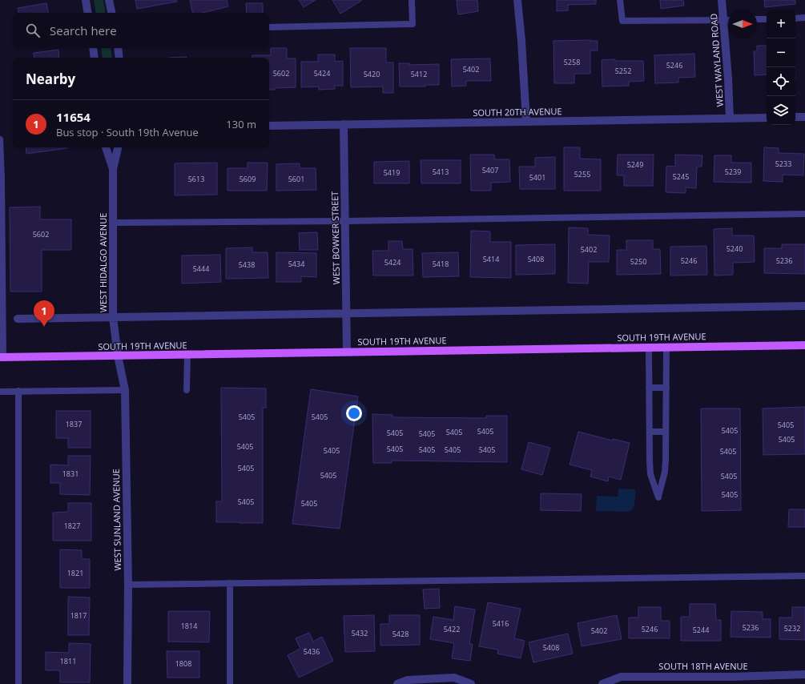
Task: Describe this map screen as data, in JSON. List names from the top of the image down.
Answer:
{
  "streets": {
    "main road": ["SOUTH 19TH AVENUE"],
    "street": [
      "WEST WAYLAND ROAD",
      "SOUTH 20TH AVENUE",
      "WEST BOWKER STREET",
      "WEST HIDALGO AVENUE",
      "WEST SUNLAND AVENUE",
      "SOUTH 18TH AVENUE"
    ]
  },
  "crossings": [
    ["WEST WAYLAND ROAD", "SOUTH 20TH AVENUE"],
    ["SOUTH 20TH AVENUE", "WEST BOWKER STREET"],
    ["WEST BOWKER STREET", "SOUTH 19TH AVENUE"],
    ["WEST HIDALGO AVENUE", "SOUTH 19TH AVENUE"],
    ["WEST HIDALGO AVENUE", "WEST SUNLAND AVENUE"],
    ["SOUTH 19TH AVENUE", "WEST SUNLAND AVENUE"]
  ],
  "house_numbers": [
    "5258",
    "5246",
    "5402",
    "5252",
    "5602",
    "5424",
    "5420",
    "5412",
    "5233",
    "5249",
    "5407",
    "5413",
    "5239",
    "5419",
    "5255",
    "5245",
    "5401",
    "5613",
    "5609",
    "5601",
    "5602",
    "5240",
    "5402",
    "5414",
    "5408",
    "5246",
    "5236",
    "5250",
    "5424",
    "5434",
    "5418",
    "5438",
    "5444",
    "5405",
    "5405",
    "1837",
    "5405",
    "5405",
    "5405",
    "5405",
    "5405",
    "5405",
    "5405",
    "5405",
    "5405",
    "5405",
    "5405",
    "5405",
    "5405",
    "5405",
    "5405",
    "1831",
    "5405",
    "5405",
    "5405",
    "5405",
    "5405",
    "1827",
    "1821",
    "1817",
    "5416",
    "1814",
    "5236",
    "5232",
    "5422",
    "5246",
    "5244",
    "5402",
    "5432",
    "5428",
    "5408",
    "5436",
    "1811",
    "1808"
  ],
  "north": "right",
  "page": {
    "map_buttons": ["+", "−"],
    "search": "Search here",
    "heading": "Nearby",
    "list": [
      {
        "mark": "1",
        "name": "11654",
        "note": "Bus stop · South 19th Avenue",
        "value": "130 m"
      }
    ],
    "pins": "1"
  }
}
